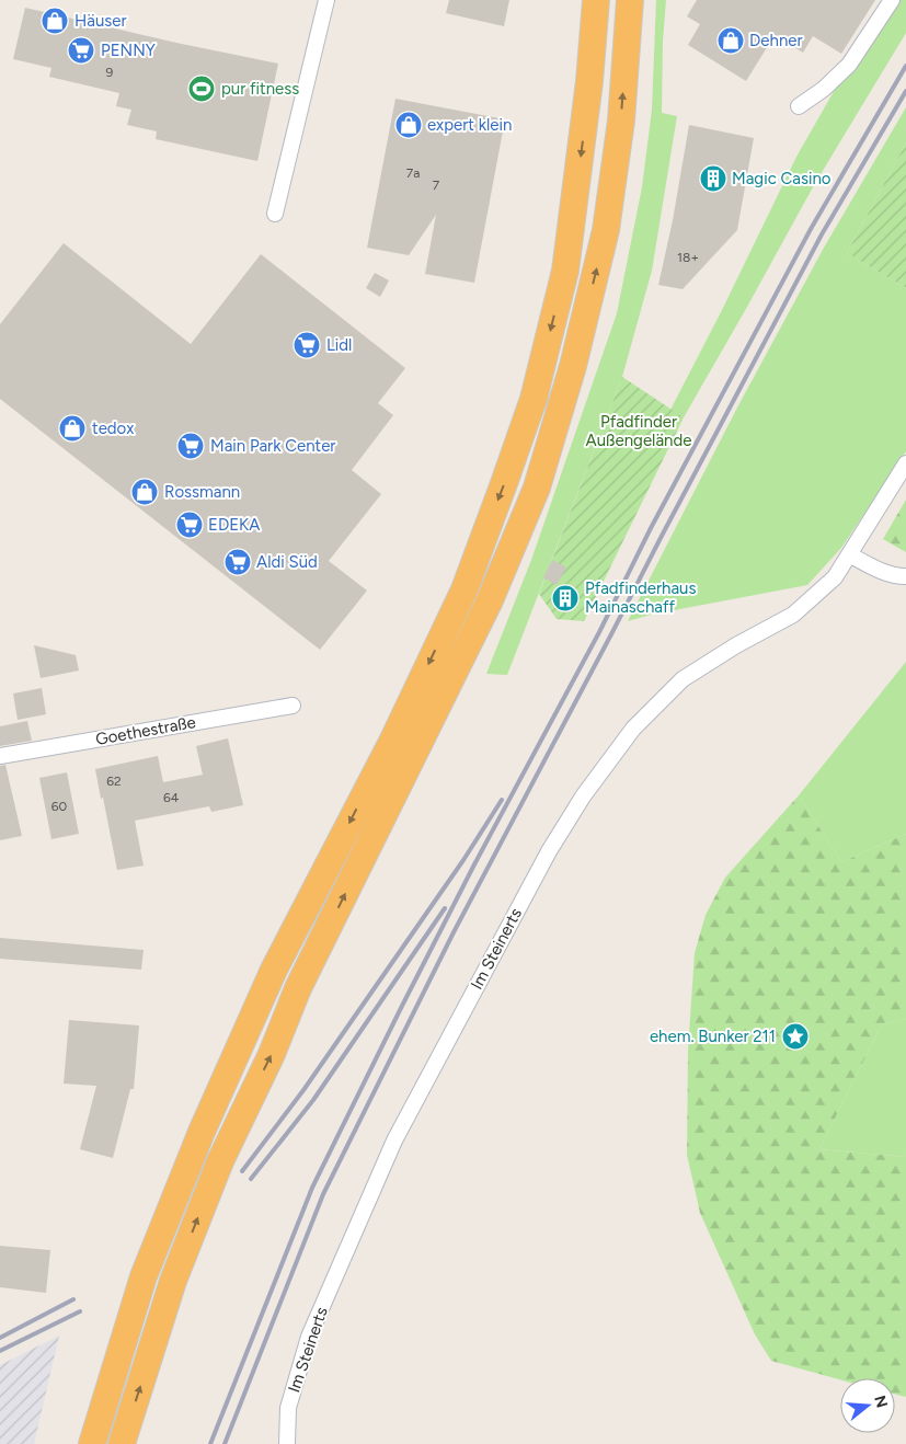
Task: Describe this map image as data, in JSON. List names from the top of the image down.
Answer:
{
  "streets": {
    "street": ["Goethestraße", "Im Steinerts"]
  },
  "parks": ["Pfadfinder Außengelände"],
  "places": {
    "shop": [
      "Häuser",
      "Dehner",
      "expert klein",
      "tedox",
      "Rossmann"
    ],
    "supermarket": [
      "PENNY",
      "Lidl",
      "Main Park Center",
      "EDEKA",
      "Aldi Süd"
    ],
    "sports": ["pur fitness"],
    "building": ["Magic Casino", "Pfadfinderhaus Mainaschaff"],
    "place": ["ehem. Bunker 211"]
  },
  "house_numbers": [
    "9",
    "7a",
    "7",
    "18+",
    "62",
    "64",
    "60"
  ],
  "north": "right"
}
